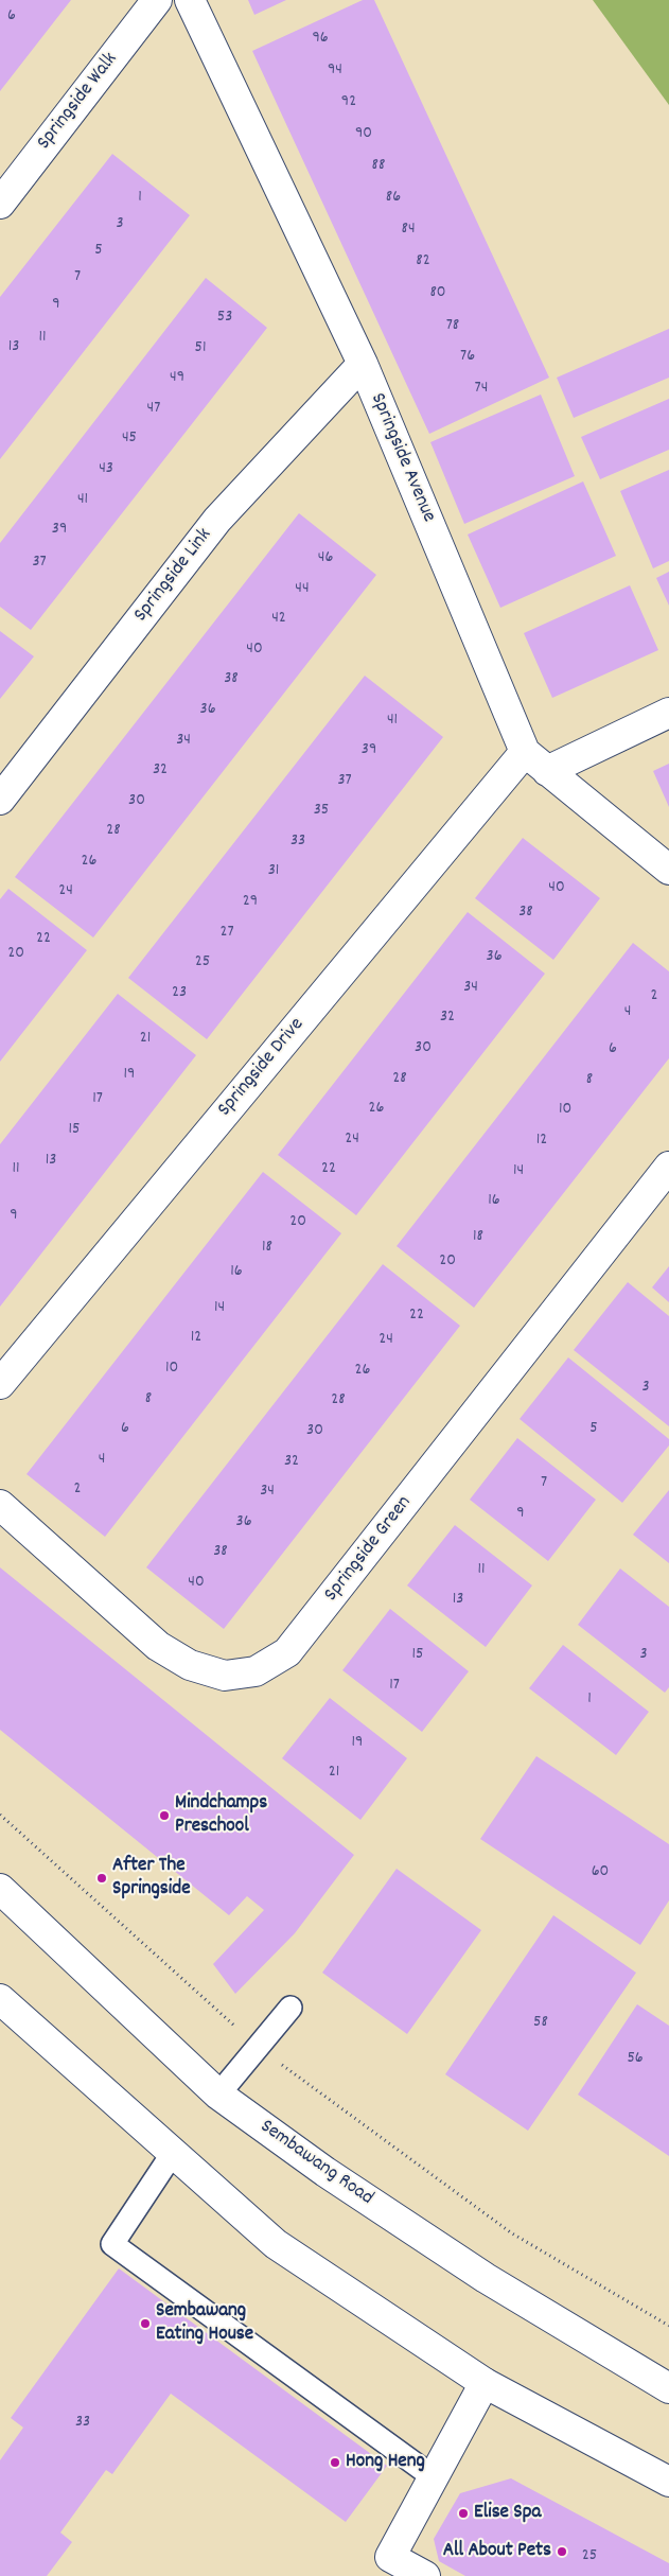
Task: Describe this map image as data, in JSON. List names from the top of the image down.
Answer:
{
  "streets": {
    "street": [
      "Springside Walk",
      "Springside Avenue",
      "Springside Link",
      "Springside Drive",
      "Springside Green",
      "Sembawang Road"
    ]
  },
  "crossings": [
    ["Springside Avenue", "Springside Link"],
    ["Springside Avenue", "Springside Drive"]
  ],
  "places": [
    "Mindchamps Preschool",
    "After The Springside",
    "Sembawang Eating House",
    "Hong Heng",
    "Elise Spa",
    "All About Pets"
  ],
  "house_numbers": [
    "6",
    "96",
    "94",
    "92",
    "90",
    "88",
    "1",
    "86",
    "3",
    "84",
    "5",
    "82",
    "7",
    "80",
    "9",
    "53",
    "78",
    "11",
    "13",
    "51",
    "76",
    "49",
    "74",
    "47",
    "45",
    "43",
    "41",
    "39",
    "46",
    "37",
    "44",
    "42",
    "40",
    "38",
    "36",
    "41",
    "34",
    "39",
    "32",
    "37",
    "30",
    "35",
    "28",
    "33",
    "26",
    "31",
    "40",
    "24",
    "29",
    "38",
    "27",
    "22",
    "20",
    "36",
    "25",
    "34",
    "23",
    "2",
    "4",
    "32",
    "21",
    "30",
    "6",
    "19",
    "28",
    "8",
    "17",
    "26",
    "10",
    "15",
    "24",
    "12",
    "13",
    "11",
    "22",
    "14",
    "16",
    "9",
    "20",
    "18",
    "18",
    "20",
    "16",
    "14",
    "22",
    "12",
    "24",
    "10",
    "26",
    "3",
    "8",
    "28",
    "6",
    "5",
    "30",
    "4",
    "32",
    "7",
    "2",
    "34",
    "9",
    "36",
    "38",
    "11",
    "40",
    "13",
    "15",
    "3",
    "17",
    "1",
    "19",
    "21",
    "60",
    "58",
    "56",
    "33",
    "25"
  ]
}
